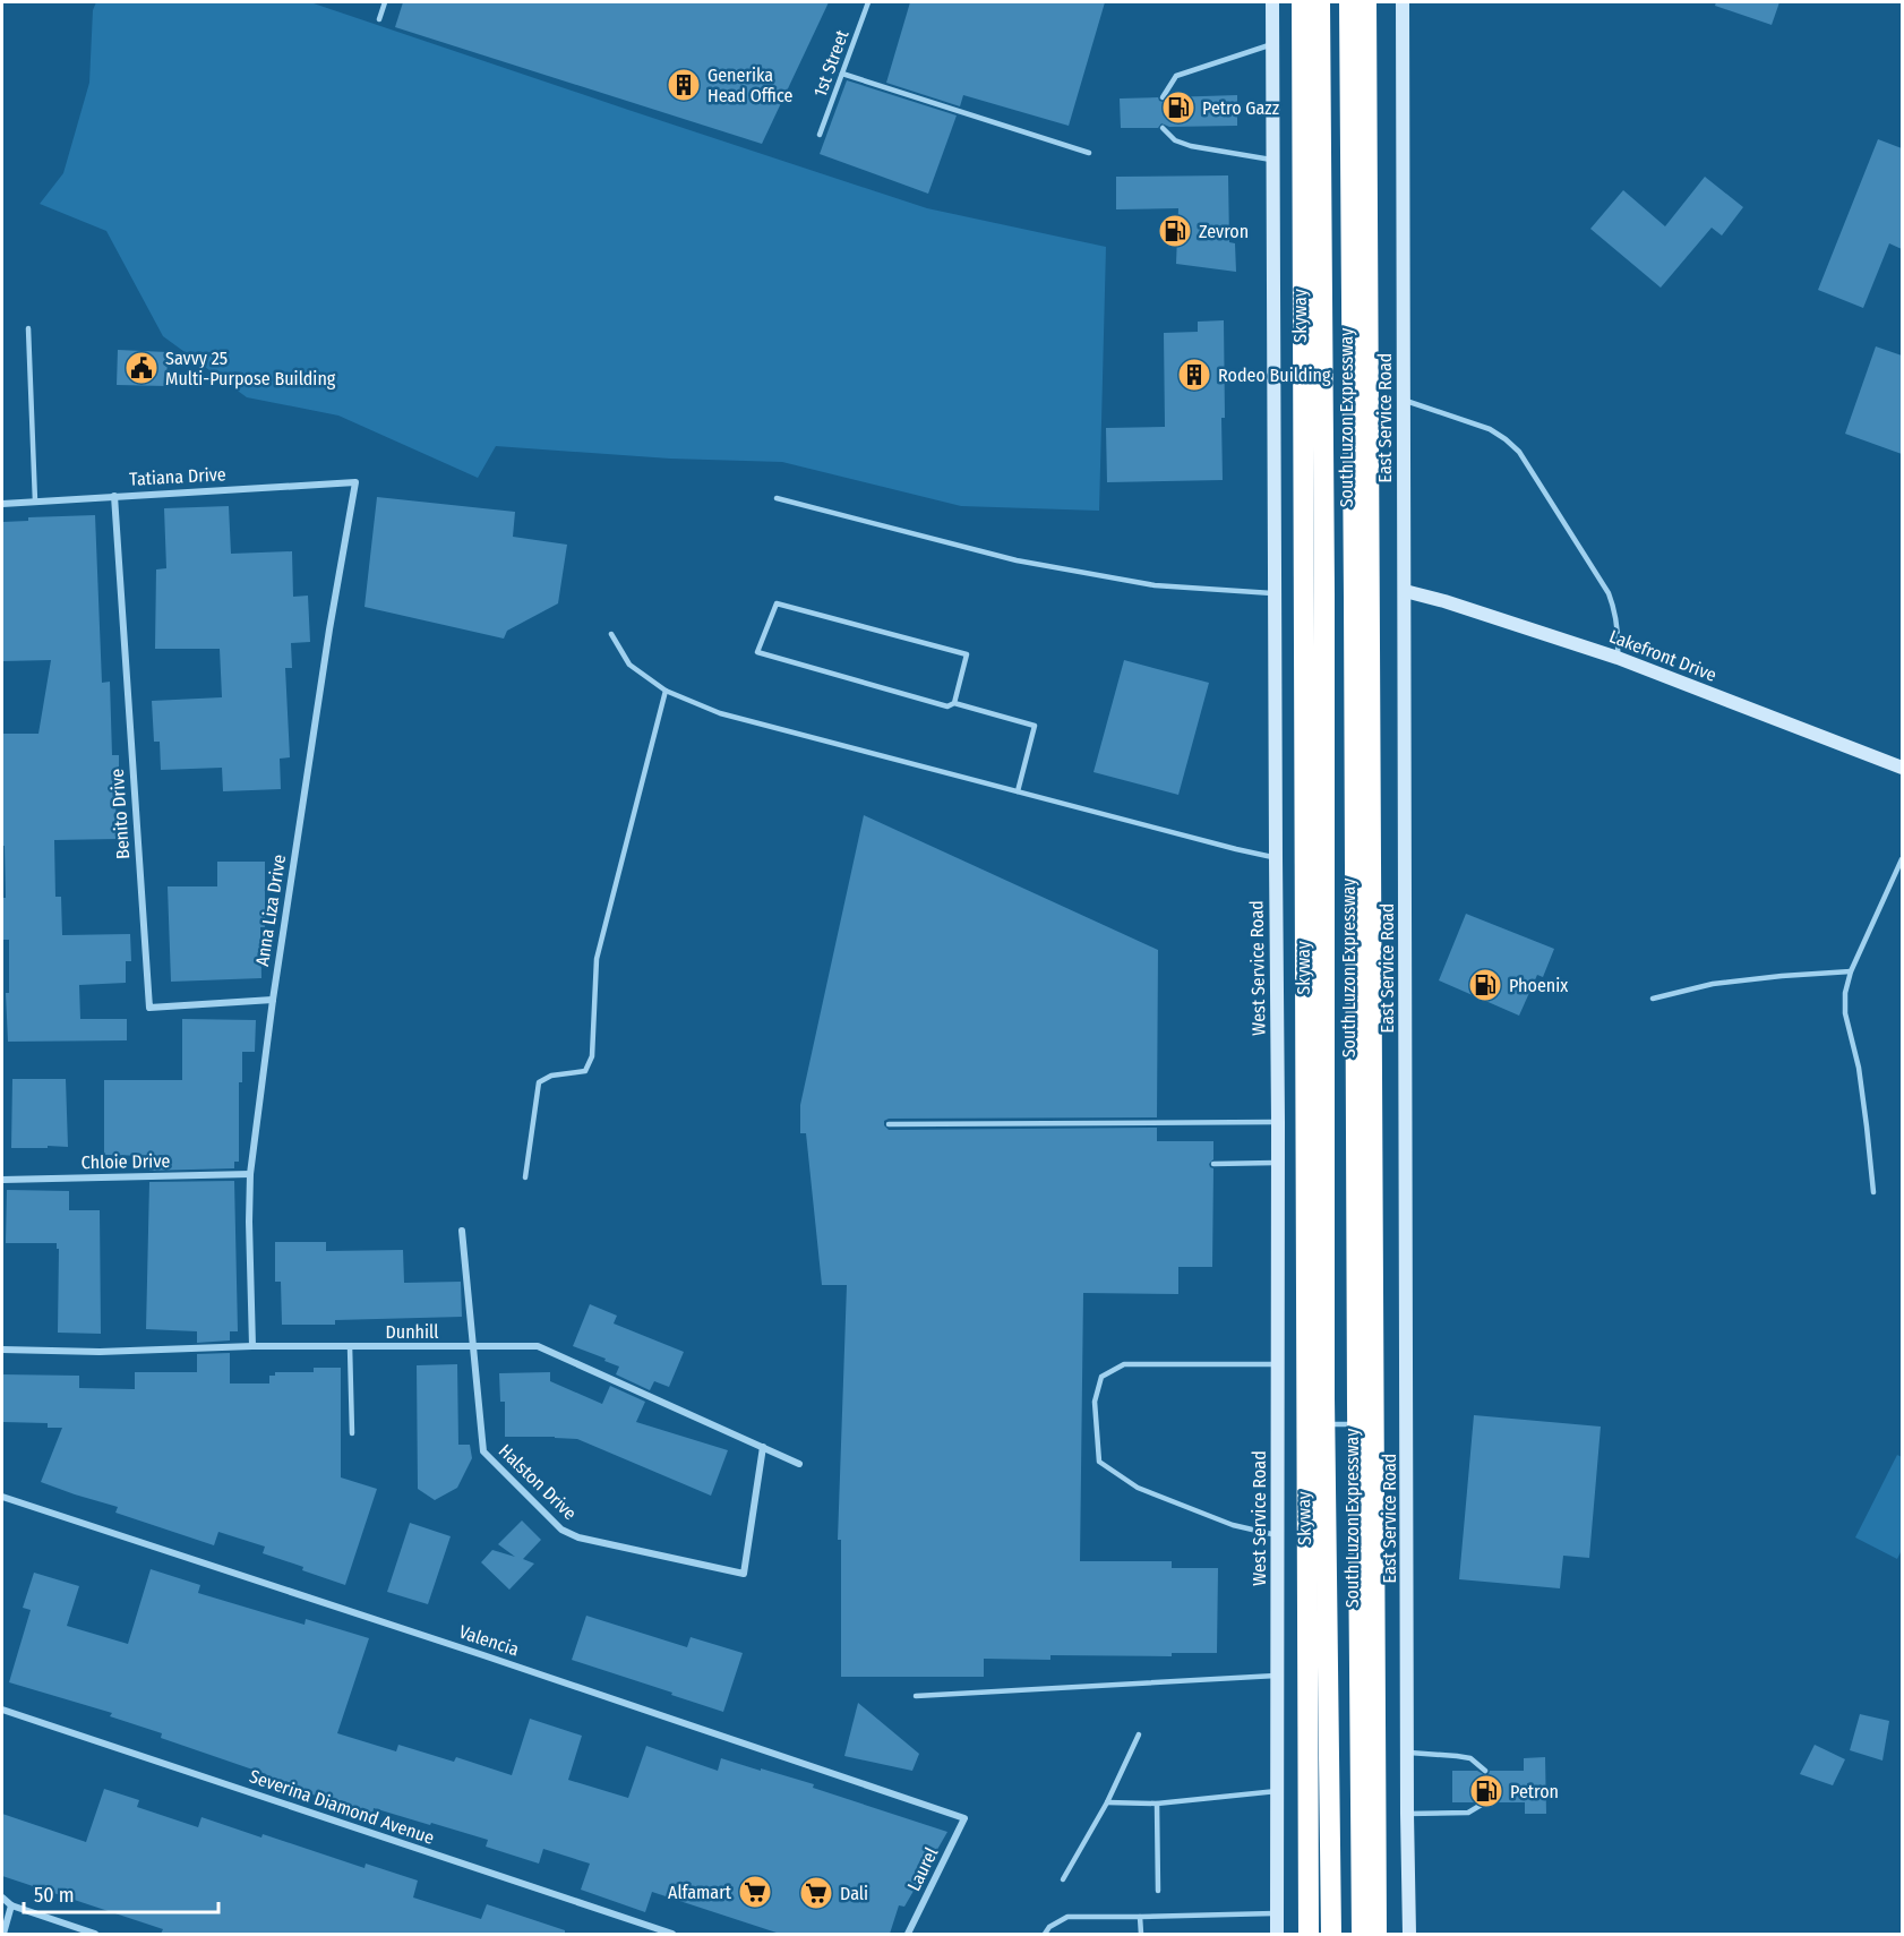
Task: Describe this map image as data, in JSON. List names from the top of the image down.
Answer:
{
  "streets": {
    "highway": ["Skyway", "South Luzon Expressway"],
    "main road": ["East Service Road", "Lakefront Drive", "West Service Road"],
    "street": [
      "Tatiana Drive",
      "Benito Drive",
      "Anna Liza Drive",
      "Chloie Drive",
      "Dunhill",
      "Halston Drive",
      "Valencia",
      "Severina Diamond Avenue",
      "Laurel"
    ],
    "lane": ["1st Street"]
  },
  "crossings": [
    ["East Service Road", "Lakefront Drive"],
    ["Tatiana Drive", "Benito Drive"],
    ["Tatiana Drive", "Anna Liza Drive"],
    ["Benito Drive", "Anna Liza Drive"],
    ["Anna Liza Drive", "Chloie Drive"],
    ["Anna Liza Drive", "Dunhill"],
    ["Dunhill", "Halston Drive"],
    ["Valencia", "Laurel"]
  ],
  "places": {
    "building": ["Generika Head Office", "Rodeo Building"],
    "fuel station": [
      "Petro Gazz",
      "Zevron",
      "Phoenix",
      "Petron"
    ],
    "public building": ["Savvy 25 Multi-Purpose Building"],
    "supermarket": ["Alfamart", "Dali"]
  },
  "scale_bar": "50 m"
}
